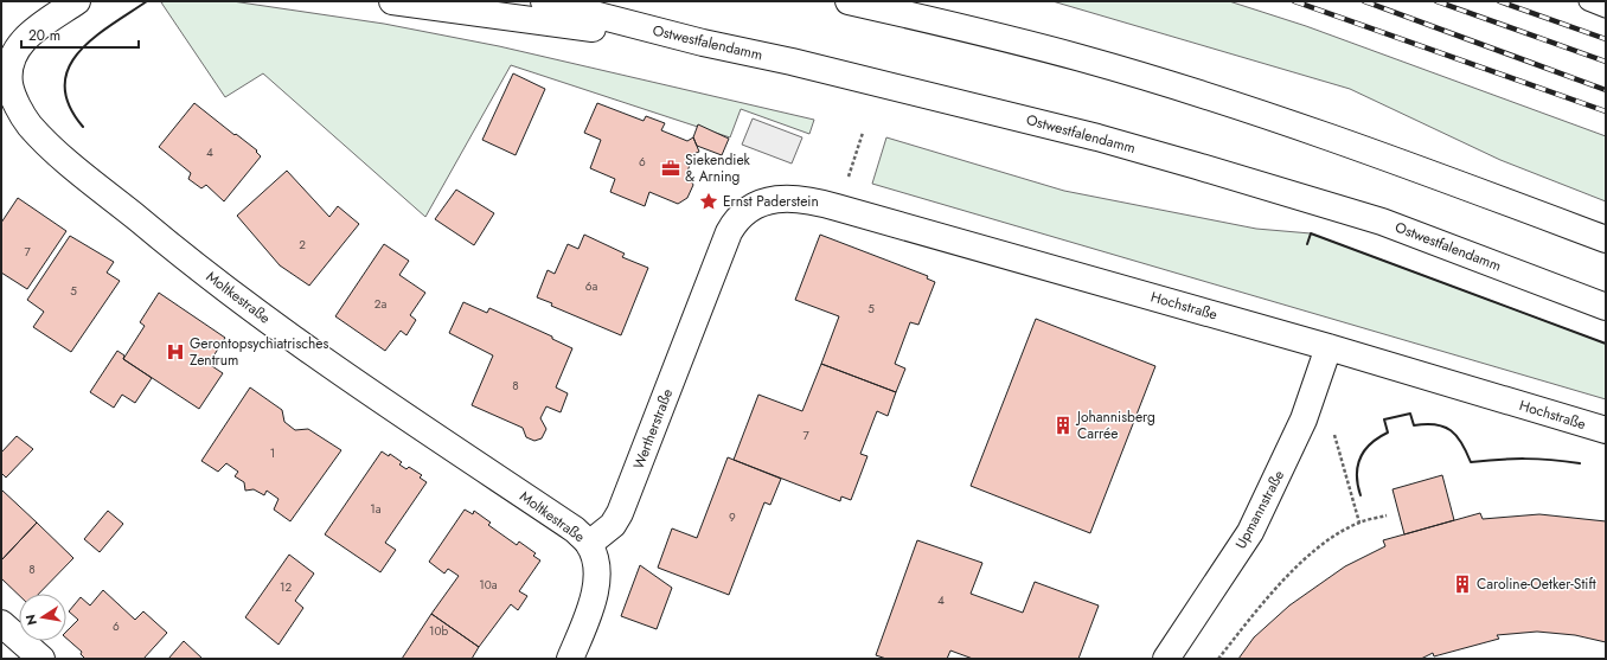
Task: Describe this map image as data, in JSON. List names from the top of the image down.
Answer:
{
  "streets": {
    "main road": [
      "Ostwestfalendamm",
      "Moltkestraße",
      "Hochstraße",
      "Wertherstraße",
      "Upmannstraße"
    ]
  },
  "crossings": [
    ["Moltkestraße", "Wertherstraße"],
    ["Hochstraße", "Wertherstraße"],
    ["Hochstraße", "Upmannstraße"]
  ],
  "places": {
    "office": ["Siekendiek & Arning"],
    "place": ["Ernst Paderstein"],
    "hospital": ["Gerontopsychiatrisches Zentrum"],
    "building": ["Johannisberg Carrée", "Caroline-Oetker-Stift"]
  },
  "house_numbers": [
    "4",
    "6",
    "2",
    "7",
    "6a",
    "5",
    "2a",
    "5",
    "8",
    "7",
    "1",
    "1a",
    "9",
    "8",
    "10a",
    "12",
    "4",
    "6",
    "10b"
  ],
  "scale_bar": "20 m",
  "north": "left"
}
